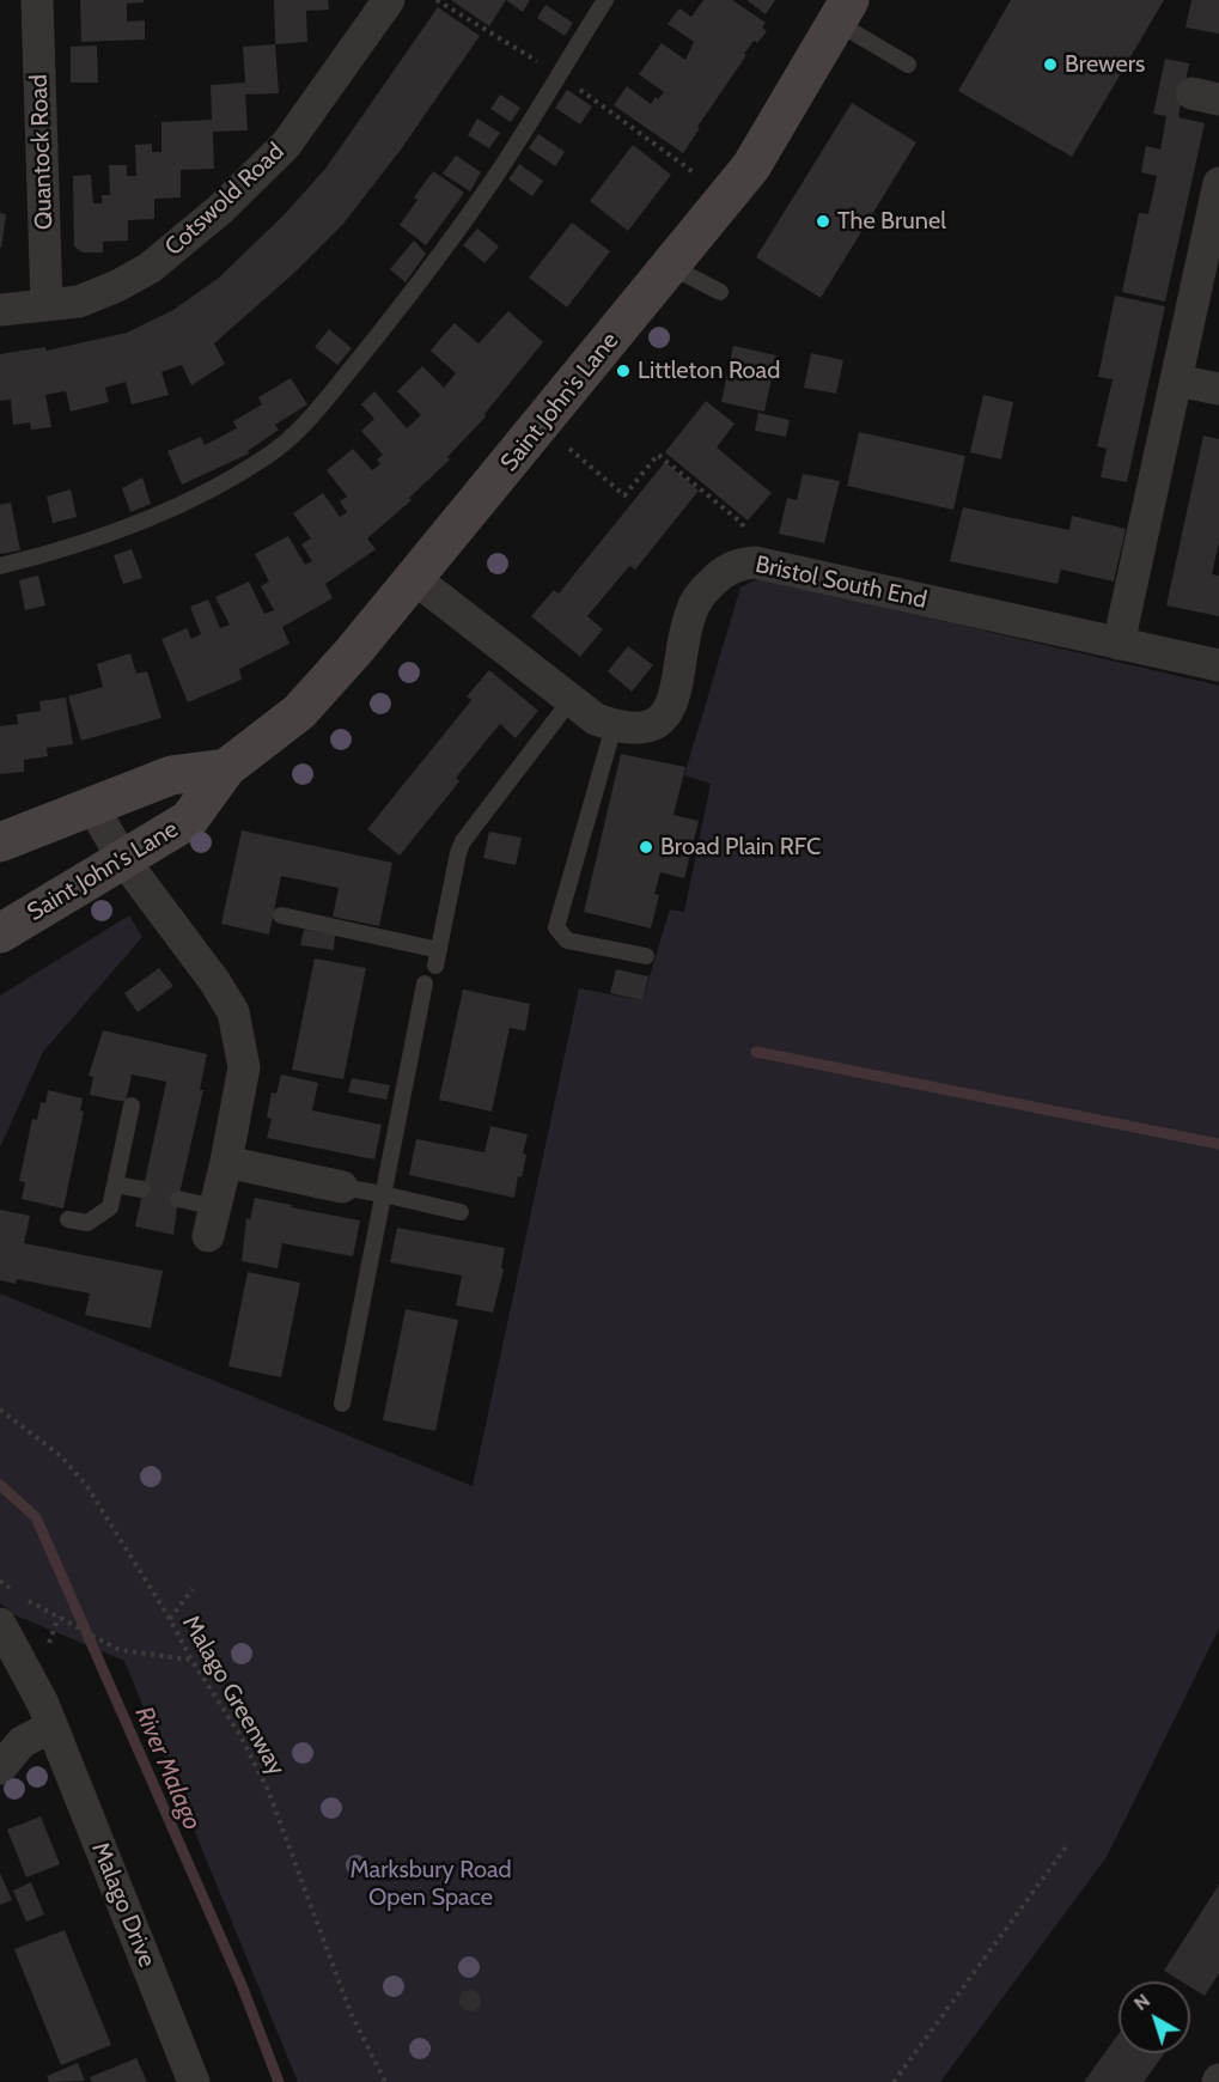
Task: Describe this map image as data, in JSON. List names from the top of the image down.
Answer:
{
  "streets": {
    "main road": ["Saint John's Lane"],
    "street": [
      "Quantock Road",
      "Cotswold Road",
      "Bristol South End",
      "Malago Drive"
    ],
    "path": ["Malago Greenway"]
  },
  "crossings": [
    ["Quantock Road", "Cotswold Road"]
  ],
  "water": ["River Malago"],
  "parks": ["Marksbury Road Open Space"],
  "places": [
    "Brewers",
    "The Brunel",
    "Littleton Road",
    "Broad Plain RFC"
  ],
  "north": "top left"
}
